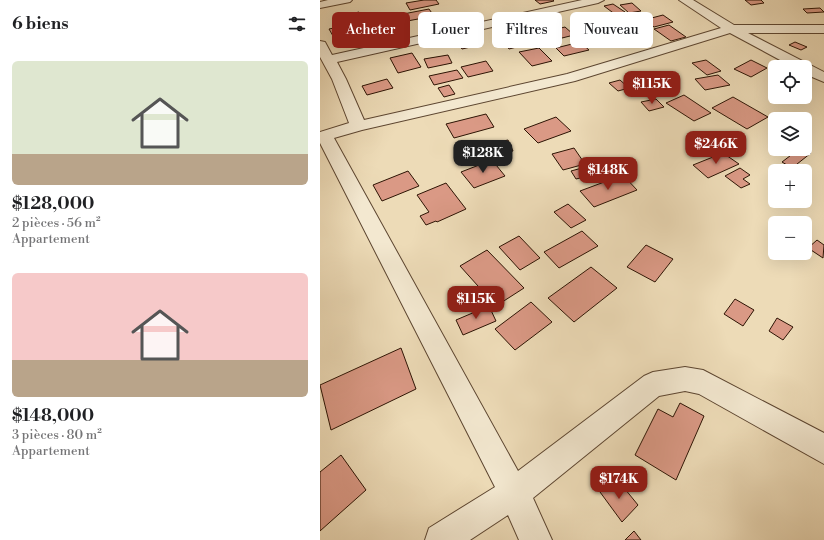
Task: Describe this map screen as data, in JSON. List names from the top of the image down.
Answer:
{
  "page": {
    "heading": "6 biens",
    "chip": [
      "Acheter",
      "Louer",
      "Filtres",
      "Nouveau"
    ],
    "list": [
      {
        "name": "$128,000",
        "note": "2 pièces · 56 m² · Appartement"
      },
      {
        "name": "$148,000",
        "note": "3 pièces · 80 m² · Appartement"
      }
    ],
    "map_buttons": ["+", "−"],
    "price": [
      "$115K",
      "$246K",
      "$128K",
      "$148K",
      "$115K",
      "$174K"
    ]
  }
}
